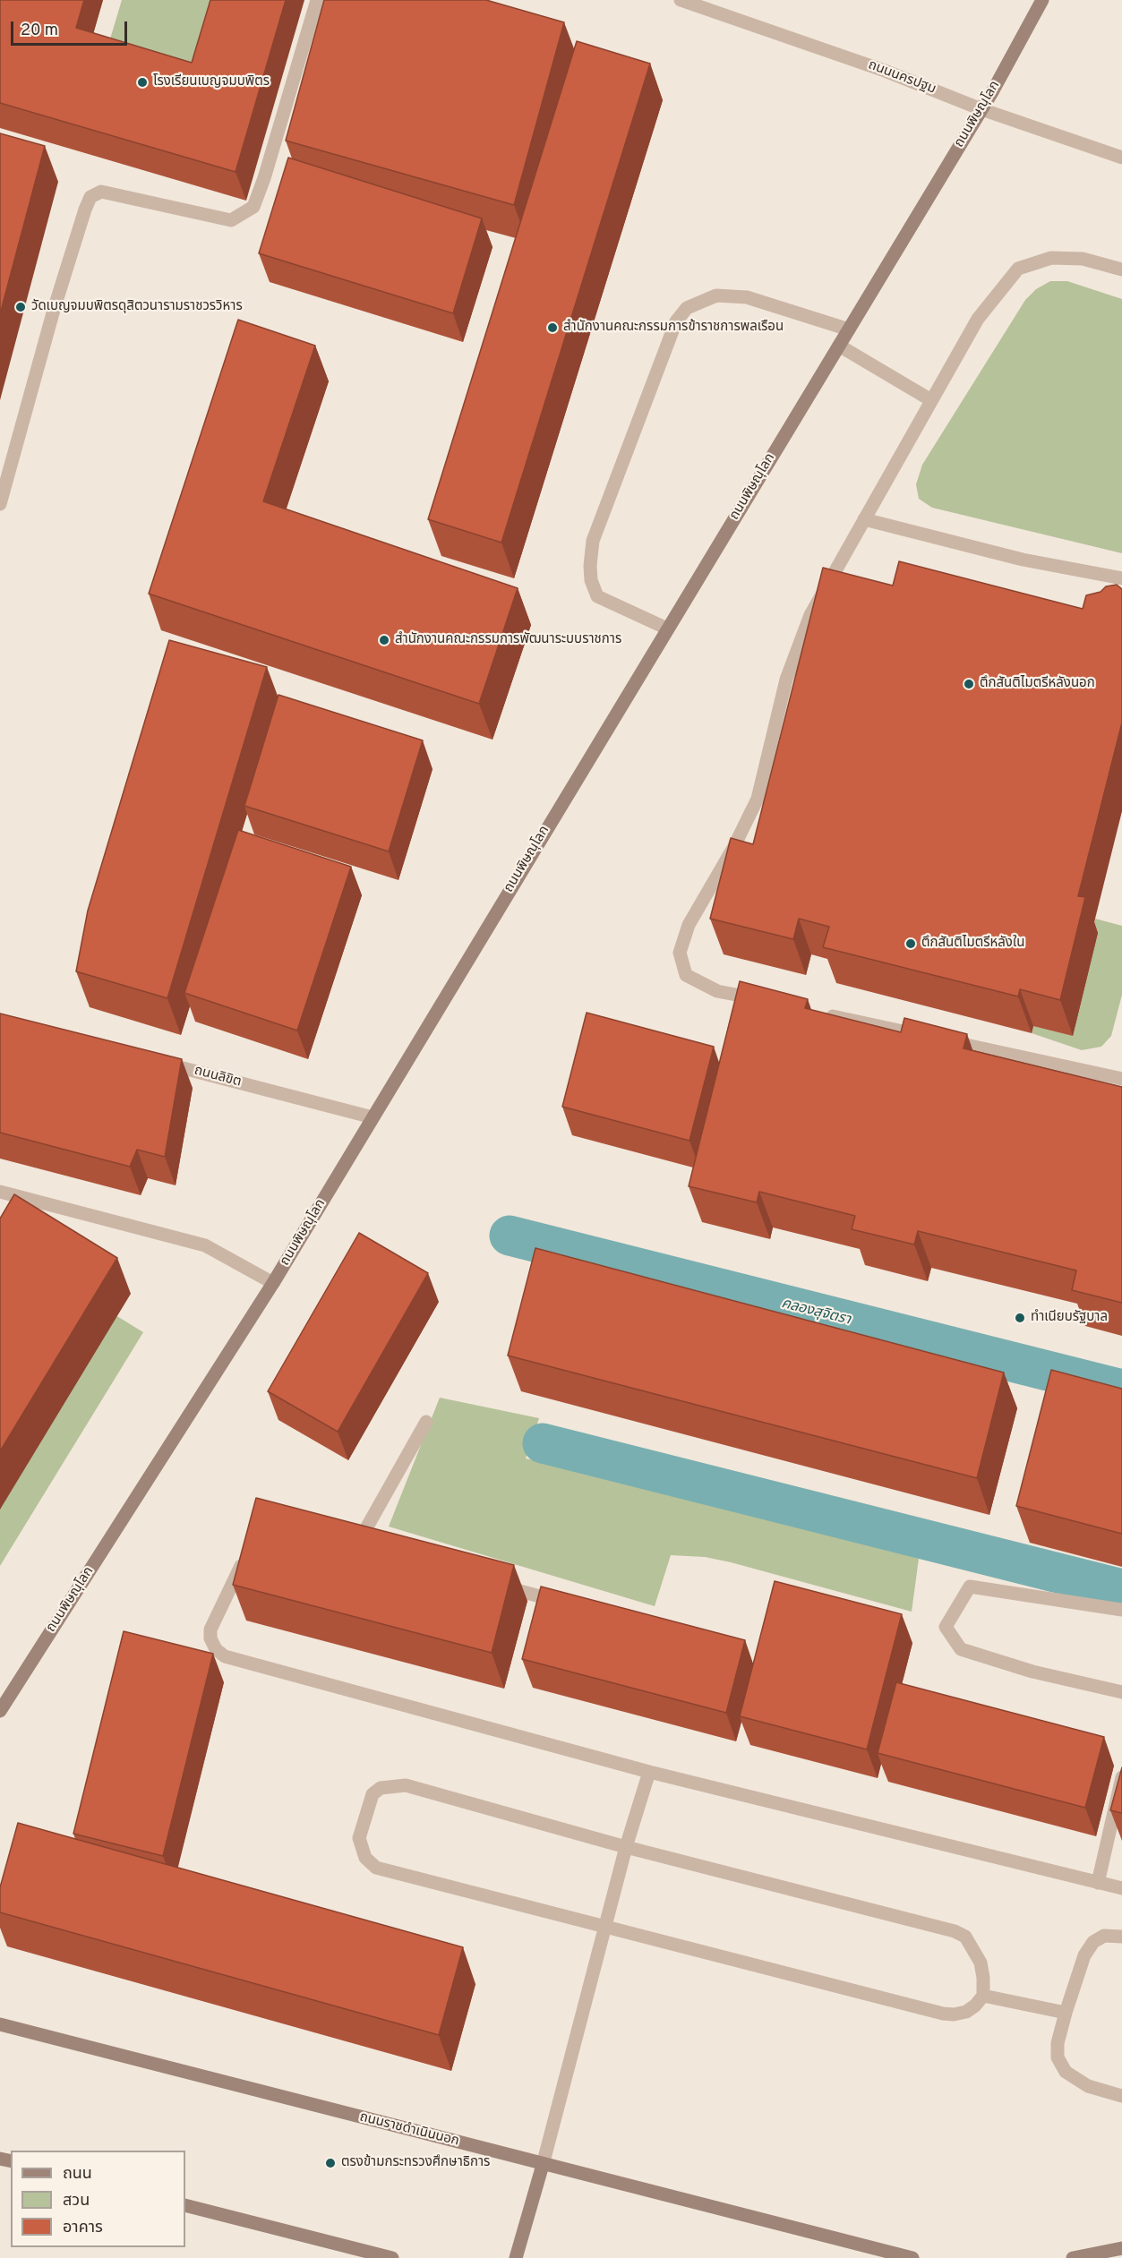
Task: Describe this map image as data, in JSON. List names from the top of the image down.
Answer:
{
  "streets": {
    "main road": ["ถนนพิษณุโลก", "ถนนราชดำเนินนอก"],
    "street": ["ถนนนครปฐม", "ถนนลิขิต"]
  },
  "crossings": [
    ["ถนนนครปฐม", "ถนนพิษณุโลก"],
    ["ถนนพิษณุโลก", "ถนนลิขิต"]
  ],
  "water": ["คลองสุจิตรา"],
  "places": [
    "โรงเรียนเบญจมบพิตร",
    "วัดเบญจมบพิตรดุสิตวนารามราชวรวิหาร",
    "สำนักงานคณะกรรมการข้าราชการพลเรือน",
    "สำนักงานคณะกรรมการพัฒนาระบบราชการ",
    "ตึกสันติไมตรีหลังนอก",
    "ตึกสันติไมตรีหลังใน",
    "ทำเนียบรัฐบาล",
    "ตรงข้ามกระทรวงศึกษาธิการ"
  ],
  "legend": ["ถนน", "สวน", "อาคาร"],
  "scale_bar": "20 m"
}
